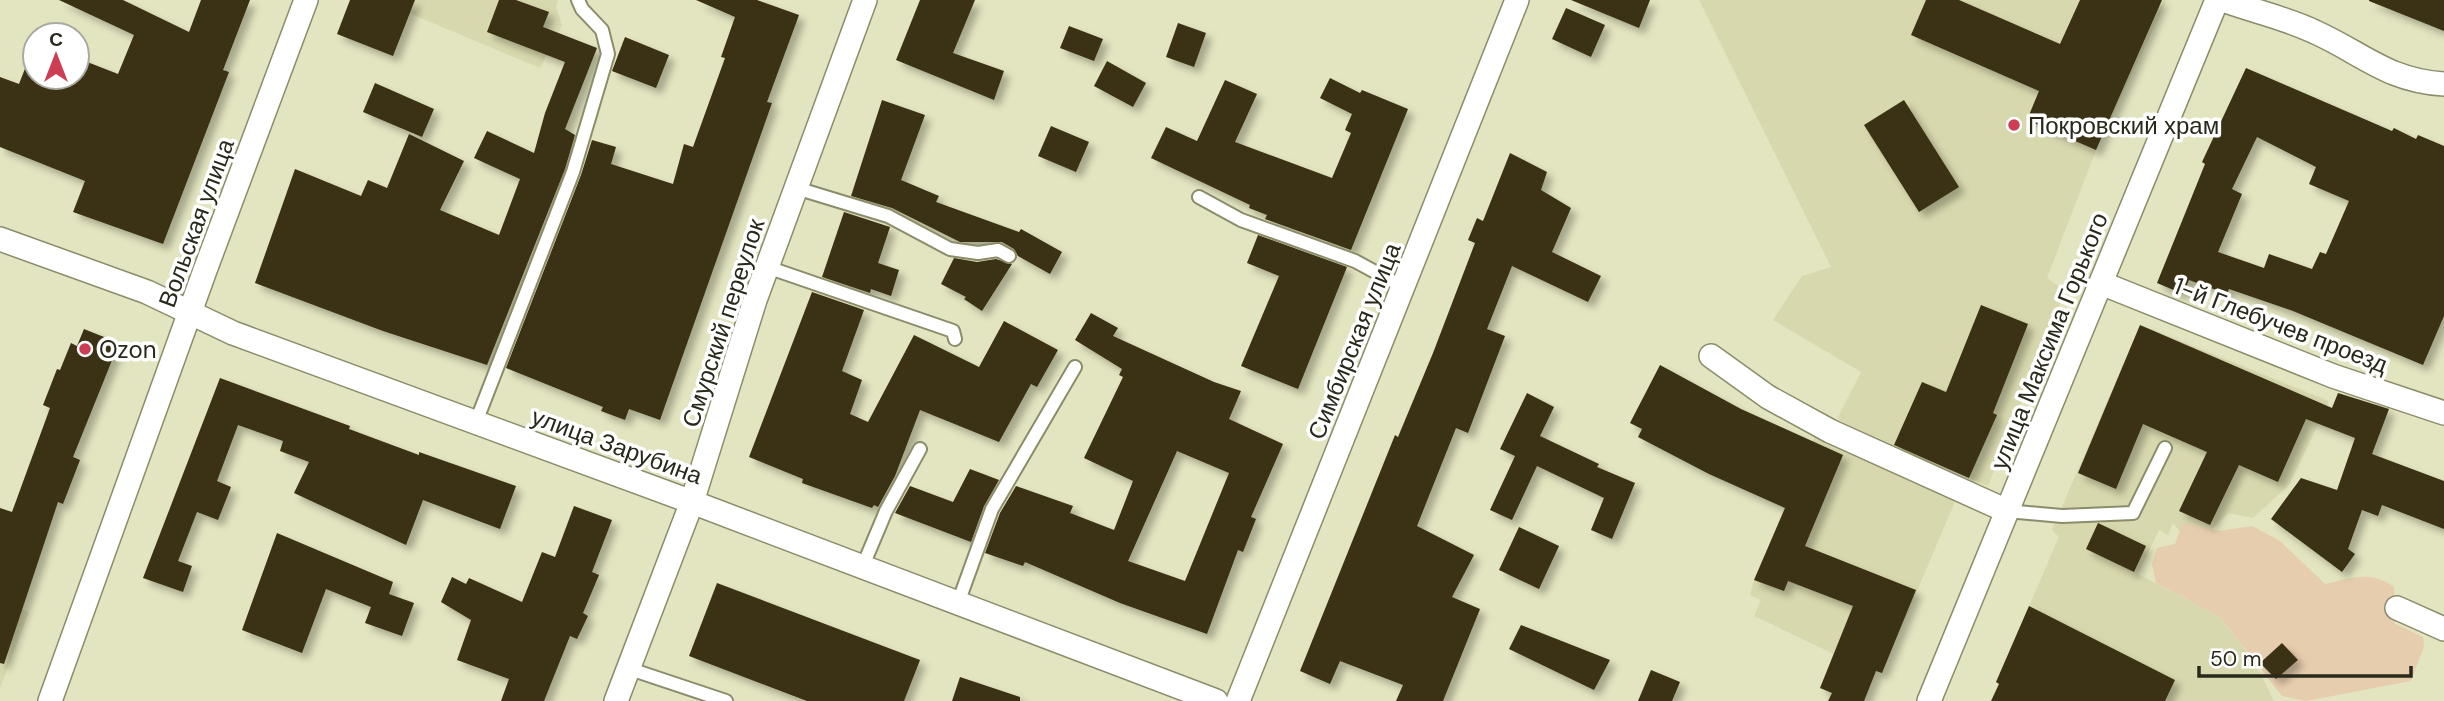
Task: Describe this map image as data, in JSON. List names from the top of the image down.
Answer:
{
  "streets": {
    "street": [
      "Вольская улица",
      "Смурский переулок",
      "1-й Глебучев проезд",
      "Симбирская улица",
      "улица Максима Горького",
      "улица Зарубина"
    ]
  },
  "crossings": [
    ["Вольская улица", "улица Зарубина"],
    ["Смурский переулок", "улица Зарубина"],
    ["1-й Глебучев проезд", "улица Максима Горького"]
  ],
  "places": ["Покровский храм", "Ozon"],
  "scale_bar": "50 m",
  "north": "top"
}
